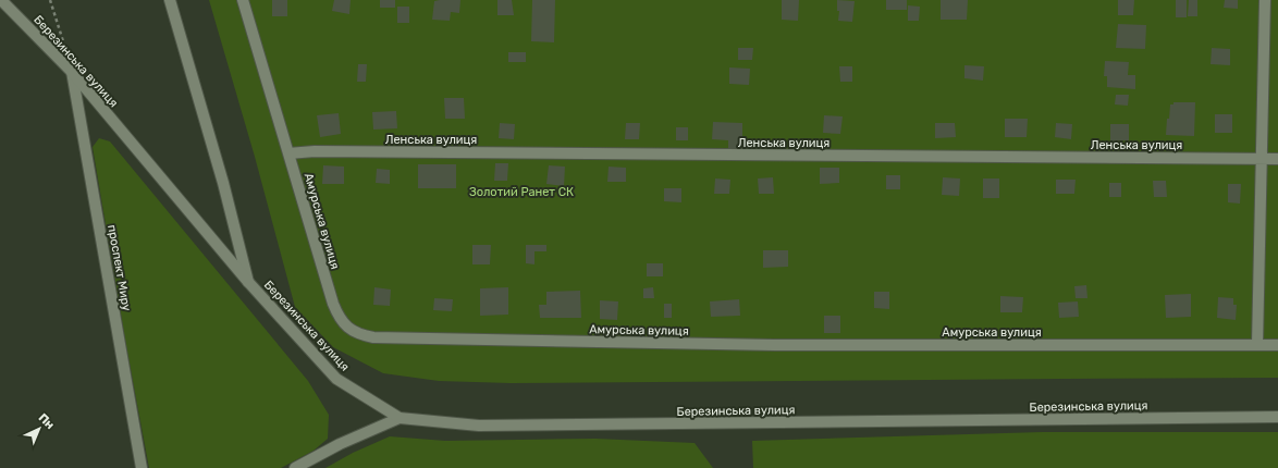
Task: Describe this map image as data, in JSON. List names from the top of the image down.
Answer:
{
  "streets": {
    "street": [
      "Березинська вулиця",
      "Ленська вулиця",
      "Амурська вулиця",
      "проспект Миру"
    ]
  },
  "crossings": [
    ["Березинська вулиця", "проспект Миру"],
    ["Ленська вулиця", "Амурська вулиця"]
  ],
  "parks": ["Золотий Ранет СК"],
  "north": "top right"
}
